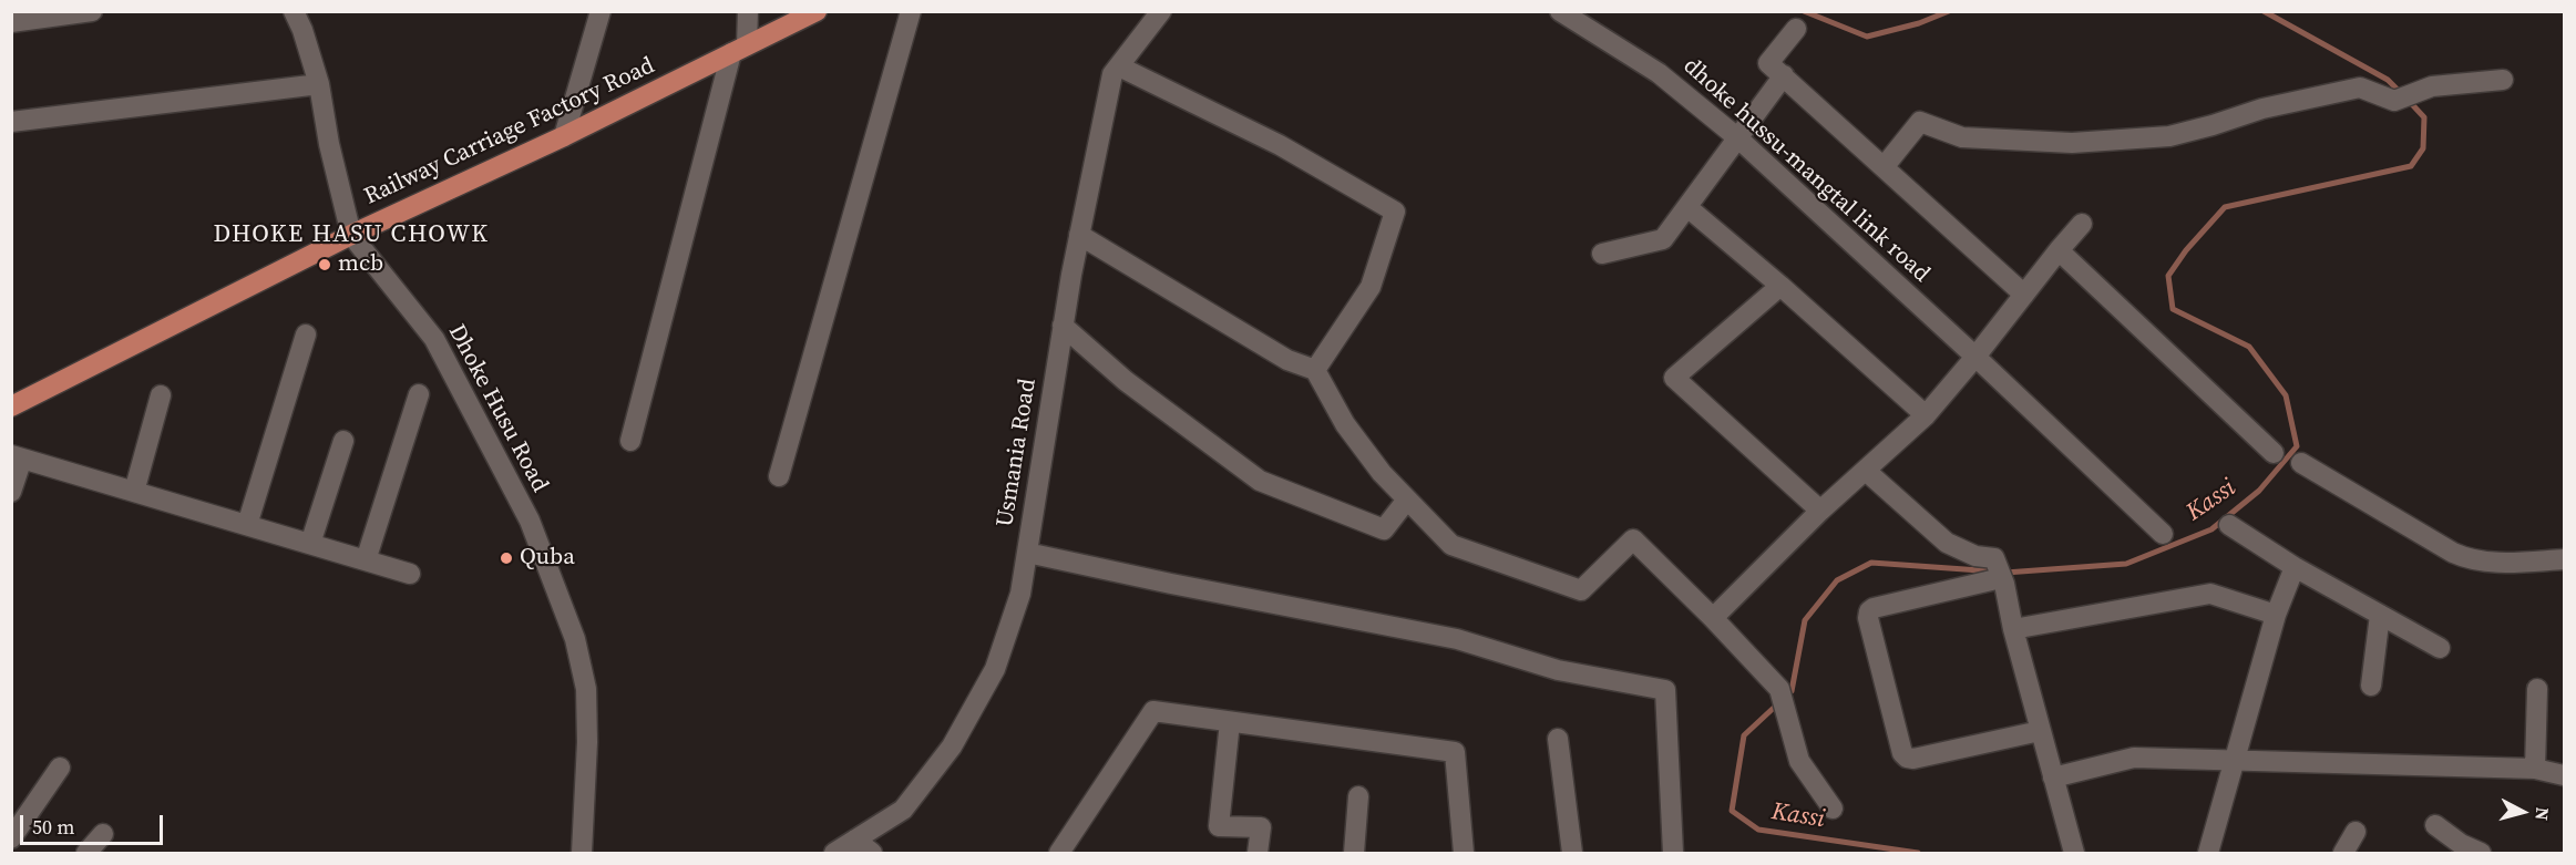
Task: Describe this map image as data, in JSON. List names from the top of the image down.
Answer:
{
  "streets": {
    "main road": ["Railway Carriage Factory Road"],
    "street": ["dhoke hussu-mangtal link road", "Dhoke Husu Road", "Usmania Road"]
  },
  "crossings": [
    ["Railway Carriage Factory Road", "Dhoke Husu Road"]
  ],
  "districts": ["DHOKE HASU CHOWK"],
  "water": ["Kassi"],
  "places": ["mcb", "Quba"],
  "scale_bar": "50 m",
  "north": "right"
}
